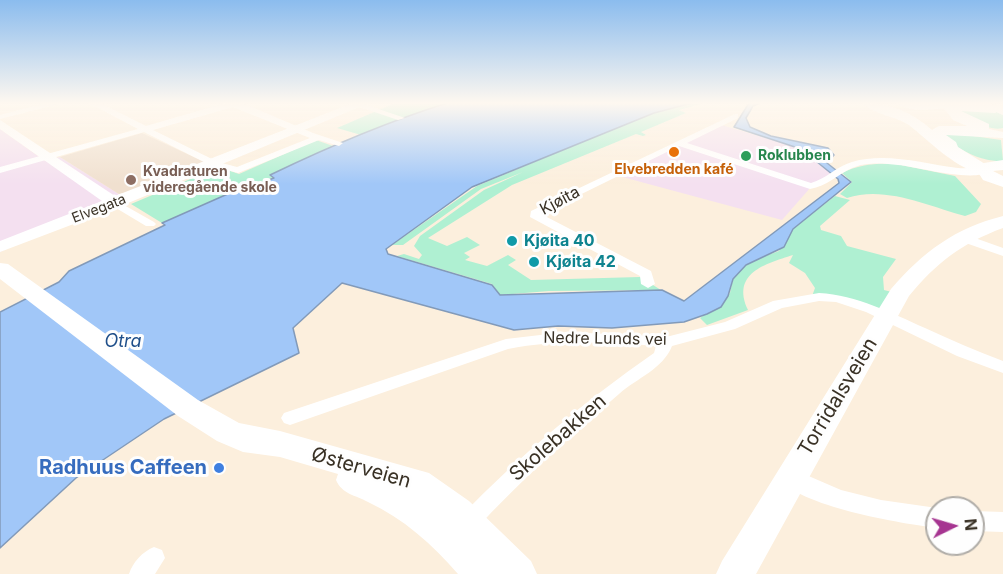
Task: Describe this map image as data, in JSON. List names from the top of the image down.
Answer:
{
  "streets": {
    "main road": ["Elvegata", "Torridalsveien", "Østerveien"],
    "street": ["Kjøita", "Nedre Lunds vei", "Skolebakken"]
  },
  "crossings": [
    ["Nedre Lunds vei", "Torridalsveien"],
    ["Nedre Lunds vei", "Skolebakken"],
    ["Skolebakken", "Østerveien"]
  ],
  "water": ["Otra"],
  "places": [
    "Elvebredden kafé",
    "Roklubben",
    "Kvadraturen videregående skole",
    "Kjøita 40",
    "Kjøita 42",
    "Radhuus Caffeen"
  ],
  "north": "right"
}
